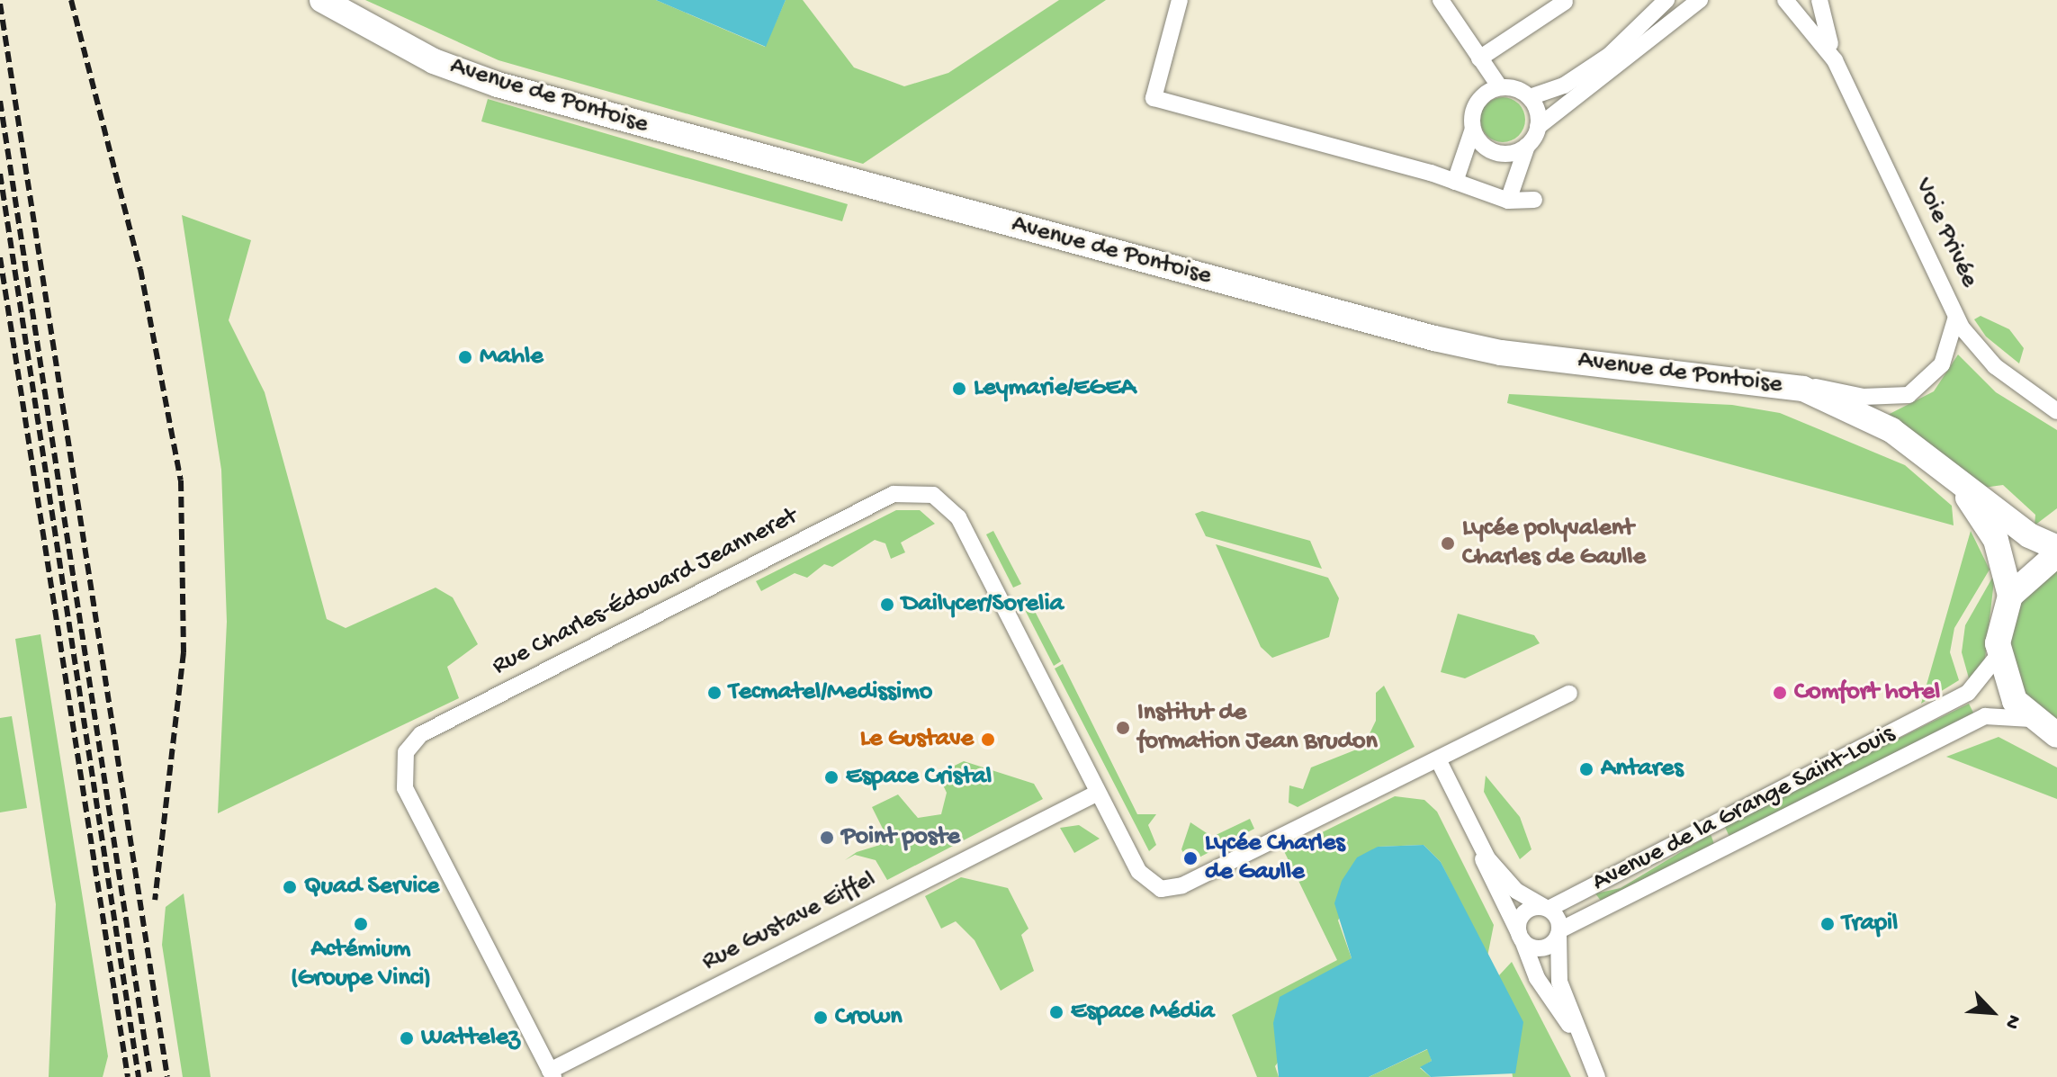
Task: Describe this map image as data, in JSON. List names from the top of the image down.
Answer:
{
  "streets": {
    "main road": ["Avenue de Pontoise"],
    "street": [
      "Voie Privée",
      "Rue Charles-Édouard Jeanneret",
      "Avenue de la Grange Saint-Louis",
      "Rue Gustave Eiffel"
    ]
  },
  "crossings": [
    ["Rue Charles-Édouard Jeanneret", "Rue Gustave Eiffel"]
  ],
  "places": [
    "Mahle",
    "Leymarie/EGEA",
    "Lycée polyvalent Charles de Gaulle",
    "Dailycer/Sorelia",
    "Tecmatel/Medissimo",
    "Comfort hotel",
    "Institut de formation Jean Brudon",
    "Le Gustave",
    "Antares",
    "Espace Cristal",
    "Point poste",
    "Lycée Charles de Gaulle",
    "Quad Service",
    "Actémium (Groupe Vinci)",
    "Trapil",
    "Espace Média",
    "Crown",
    "Wattelez"
  ],
  "north": "bottom right"
}
